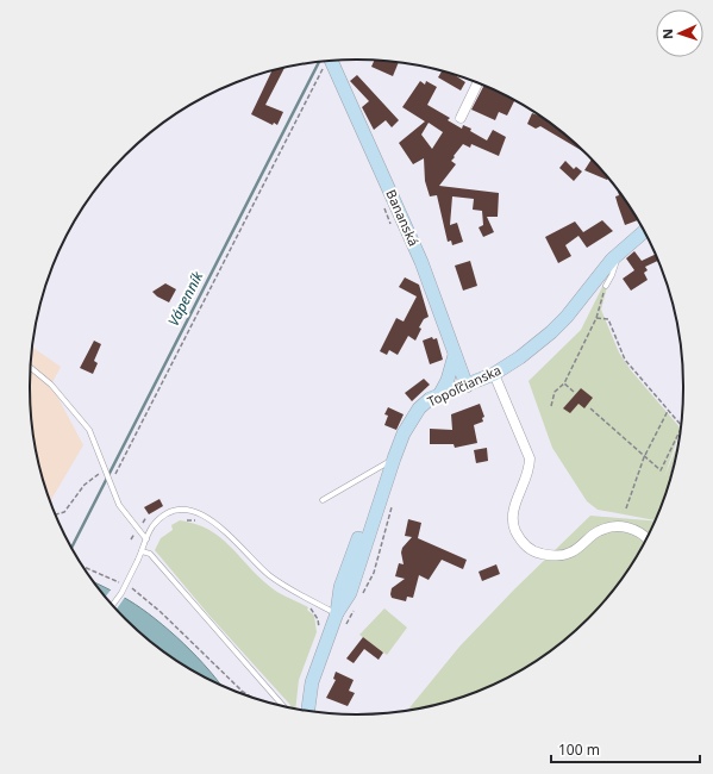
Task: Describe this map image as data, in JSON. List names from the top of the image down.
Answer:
{
  "streets": {
    "main road": ["Bananská", "Topoľčianska"]
  },
  "crossings": [
    ["Bananská", "Topoľčianska"]
  ],
  "water": ["Vápenník"],
  "scale_bar": "100 m",
  "north": "left"
}
